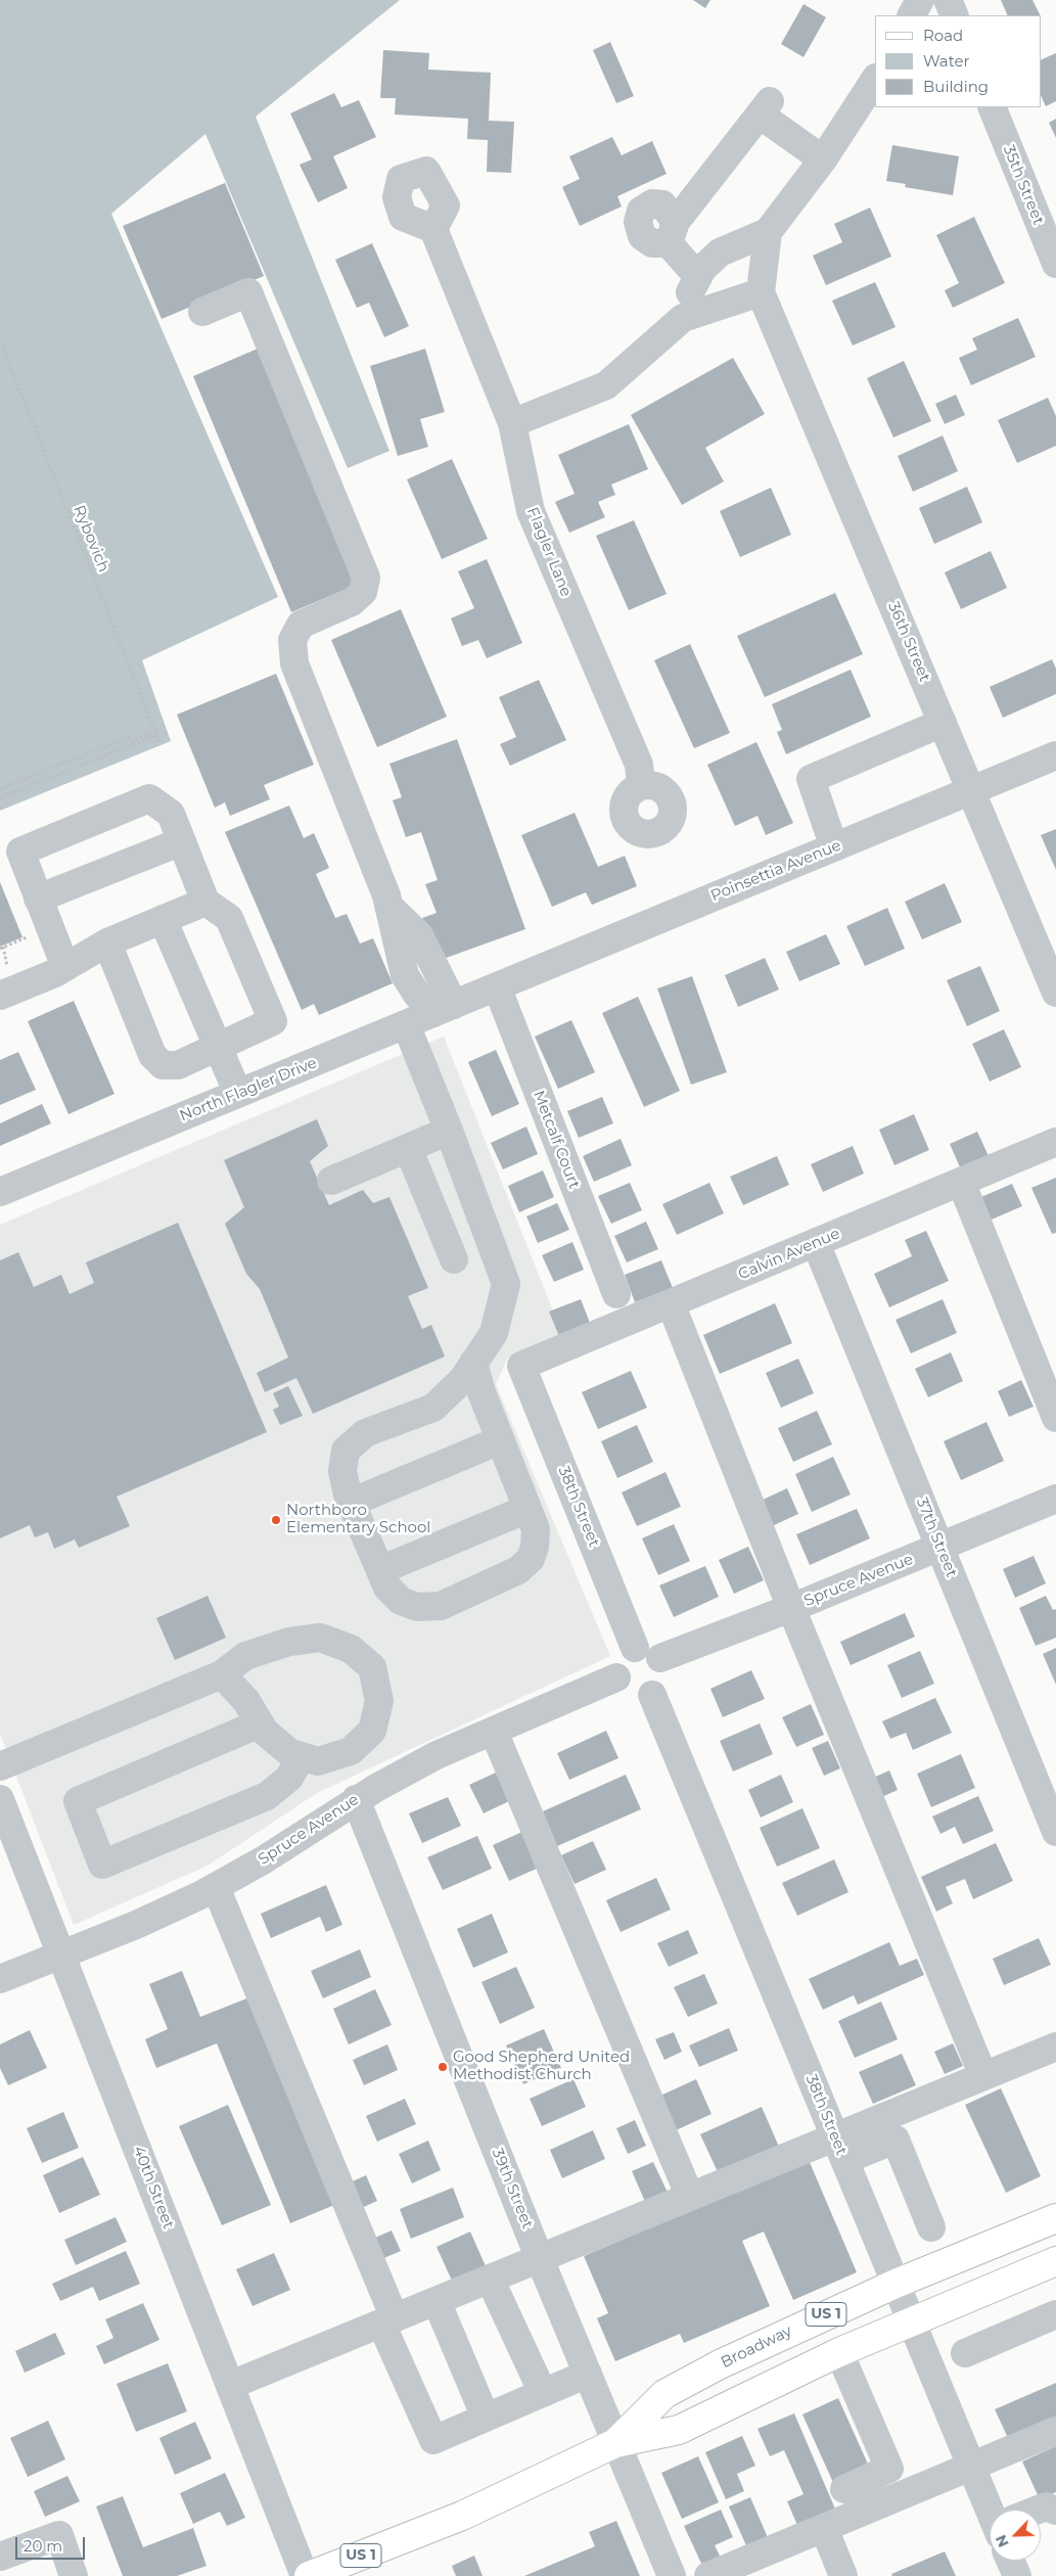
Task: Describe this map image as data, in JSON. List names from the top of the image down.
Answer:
{
  "streets": {
    "main road": ["US 1", "Broadway"],
    "street": [
      "35th Street",
      "Flagler Lane",
      "36th Street",
      "Poinsettia Avenue",
      "North Flagler Drive",
      "Metcalf Court",
      "Calvin Avenue",
      "38th Street",
      "37th Street",
      "Spruce Avenue",
      "40th Street",
      "39th Street"
    ],
    "path": ["Rybovich"]
  },
  "crossings": [
    ["36th Street", "Poinsettia Avenue"],
    ["Poinsettia Avenue", "North Flagler Drive"],
    ["Poinsettia Avenue", "Metcalf Court"],
    ["North Flagler Drive", "Metcalf Court"],
    ["Calvin Avenue", "38th Street"],
    ["Calvin Avenue", "37th Street"],
    ["38th Street", "Spruce Avenue"],
    ["38th Street", "Broadway"],
    ["37th Street", "Spruce Avenue"],
    ["Spruce Avenue", "40th Street"],
    ["Spruce Avenue", "39th Street"],
    ["39th Street", "Broadway"]
  ],
  "places": ["Northboro Elementary School", "Good Shepherd United Methodist Church"],
  "legend": ["Road", "Water", "Building"],
  "scale_bar": "20 m",
  "north": "bottom left"
}
